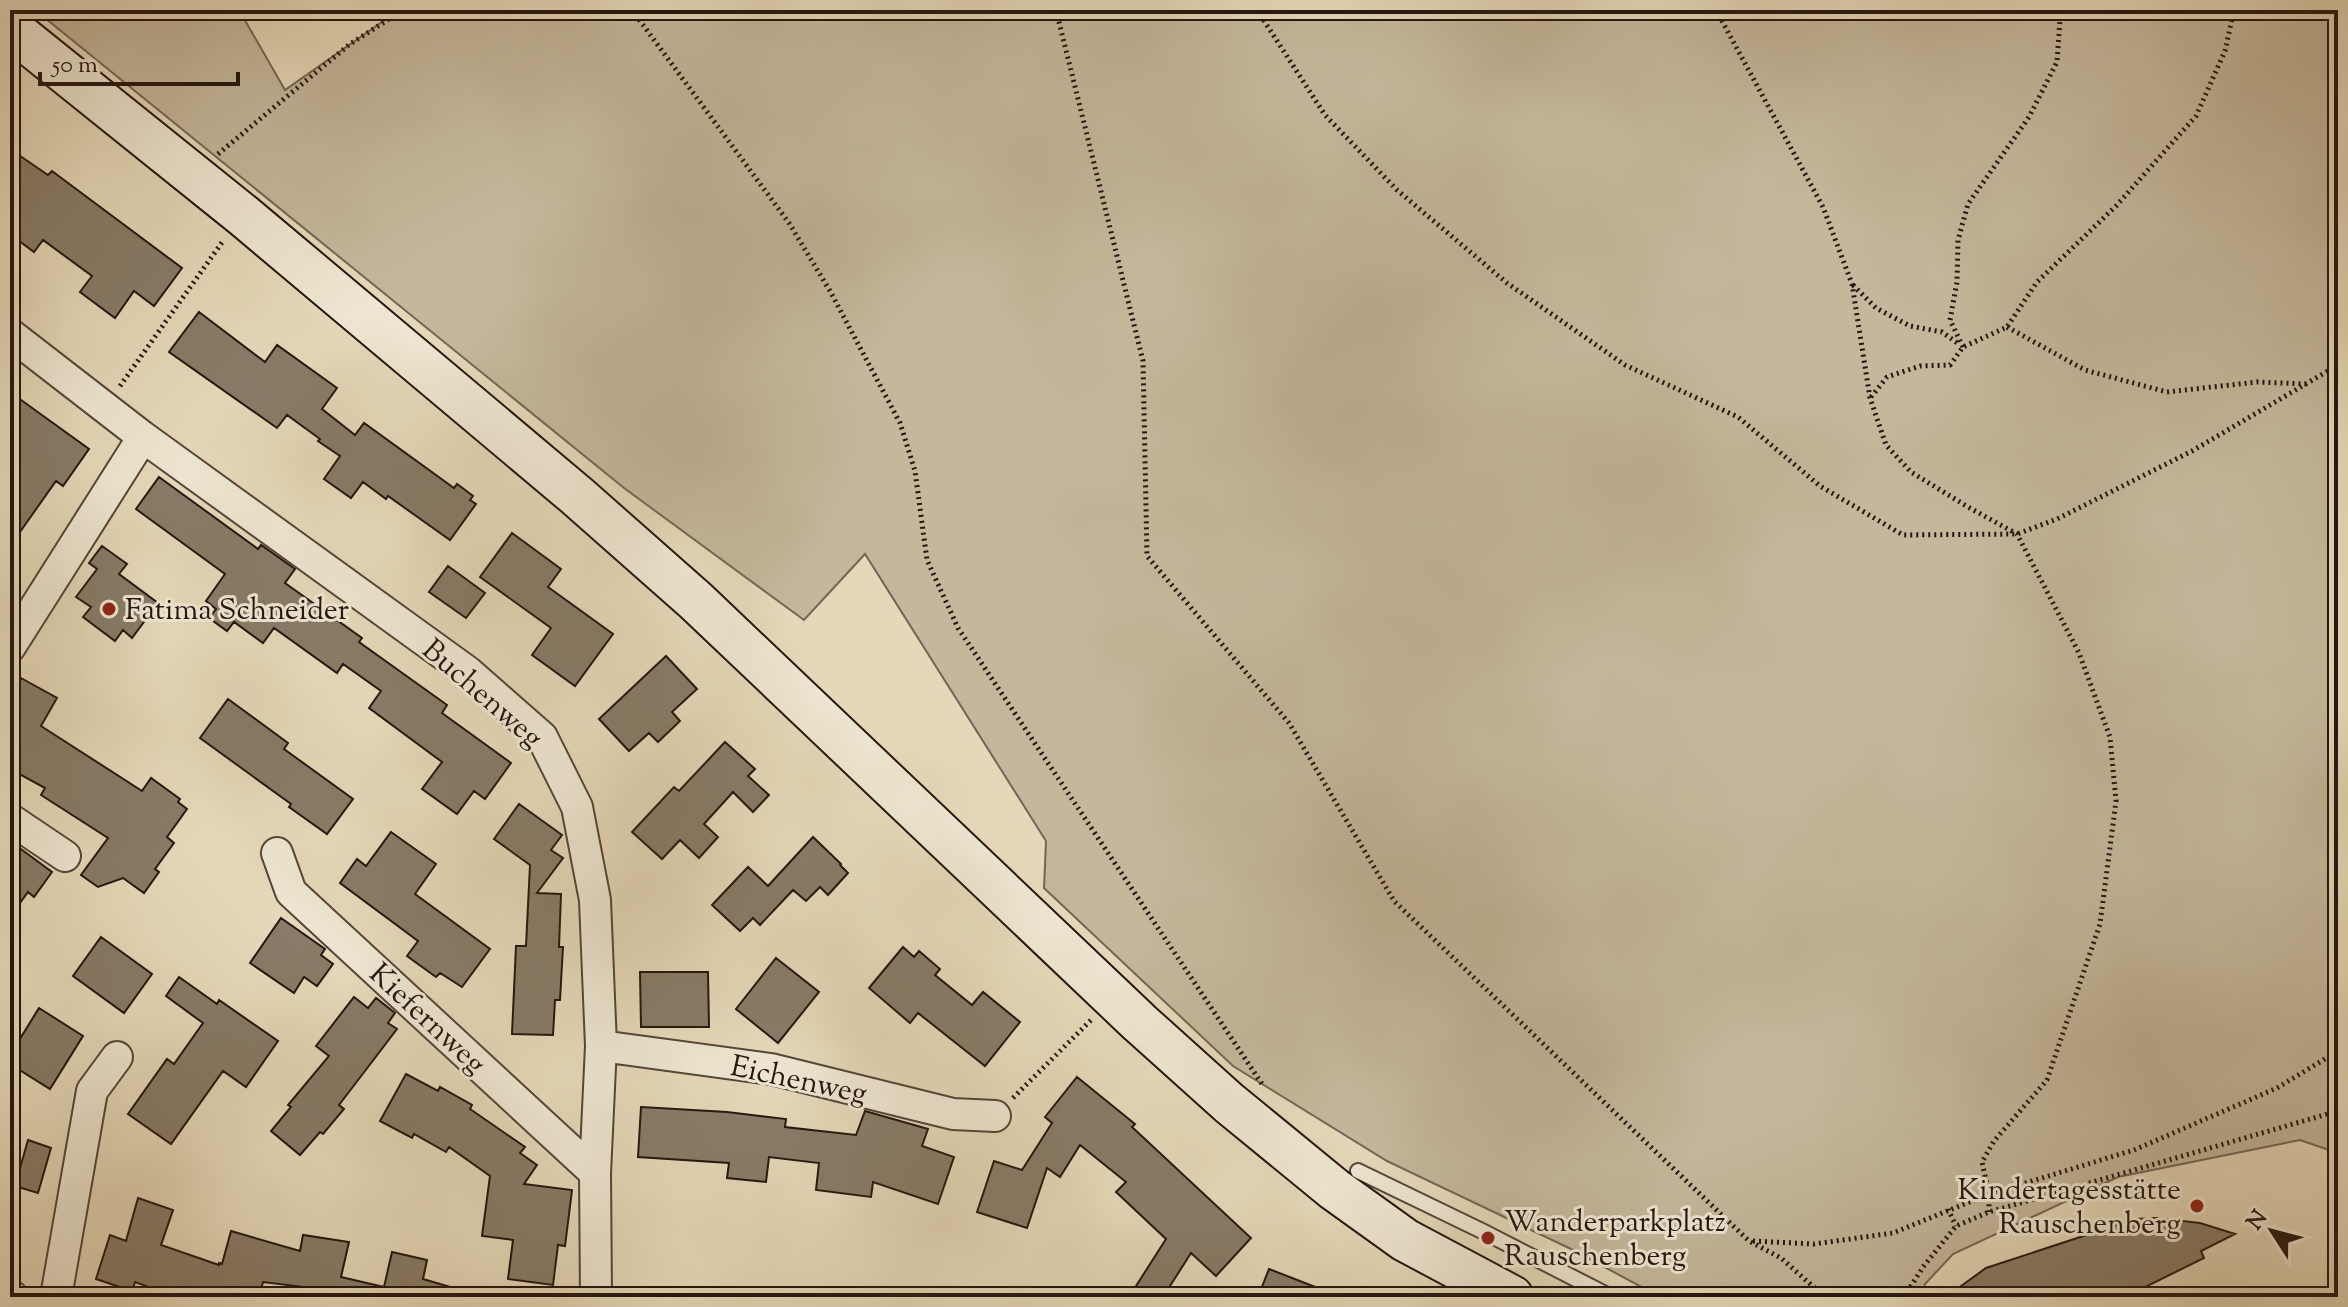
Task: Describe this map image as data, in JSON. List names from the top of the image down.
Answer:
{
  "streets": {
    "street": ["Buchenweg", "Kiefernweg", "Eichenweg"]
  },
  "crossings": [
    ["Buchenweg", "Kiefernweg"],
    ["Buchenweg", "Eichenweg"]
  ],
  "places": ["Fatima Schneider", "Kindertagesstätte Rauschenberg", "Wanderparkplatz Rauschenberg"],
  "scale_bar": "50 m",
  "north": "top left"
}
